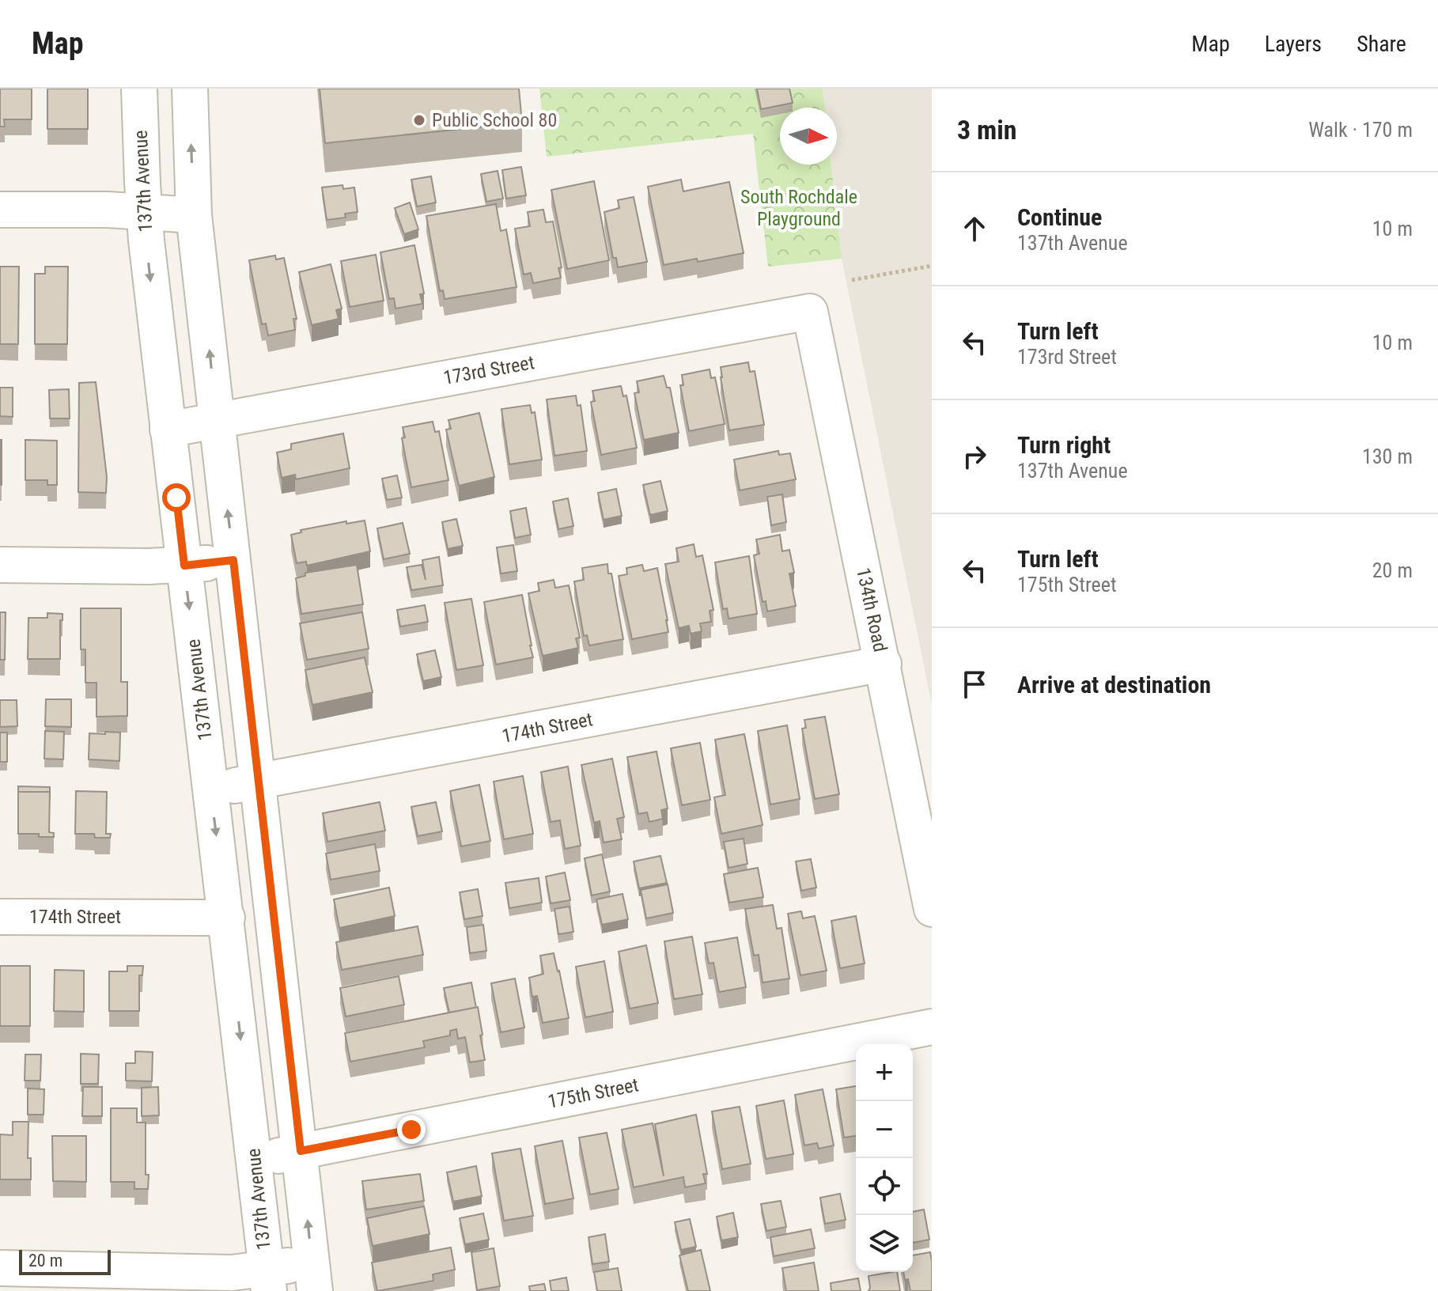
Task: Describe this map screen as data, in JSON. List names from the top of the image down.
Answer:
{
  "streets": {
    "street": [
      "137th Avenue",
      "173rd Street",
      "134th Road",
      "174th Street",
      "175th Street"
    ]
  },
  "crossings": [
    ["137th Avenue", "173rd Street"],
    ["137th Avenue", "174th Street"],
    ["137th Avenue", "175th Street"],
    ["173rd Street", "134th Road"],
    ["134th Road", "174th Street"]
  ],
  "parks": ["South Rochdale Playground"],
  "places": ["Public School 80"],
  "scale_bar": "20 m",
  "north": "right",
  "page": {
    "header": "Map",
    "nav": ["Map", "Layers", "Share"],
    "heading": ["3 min", "Walk · 170 m"],
    "list": [
      ["Continue", "137th Avenue", "10 m"],
      ["Turn left", "173rd Street", "10 m"],
      ["Turn right", "137th Avenue", "130 m"],
      ["Turn left", "175th Street", "20 m"],
      "Arrive at destination"
    ],
    "map_buttons": ["+", "−"],
    "scale": "20 m"
  }
}
